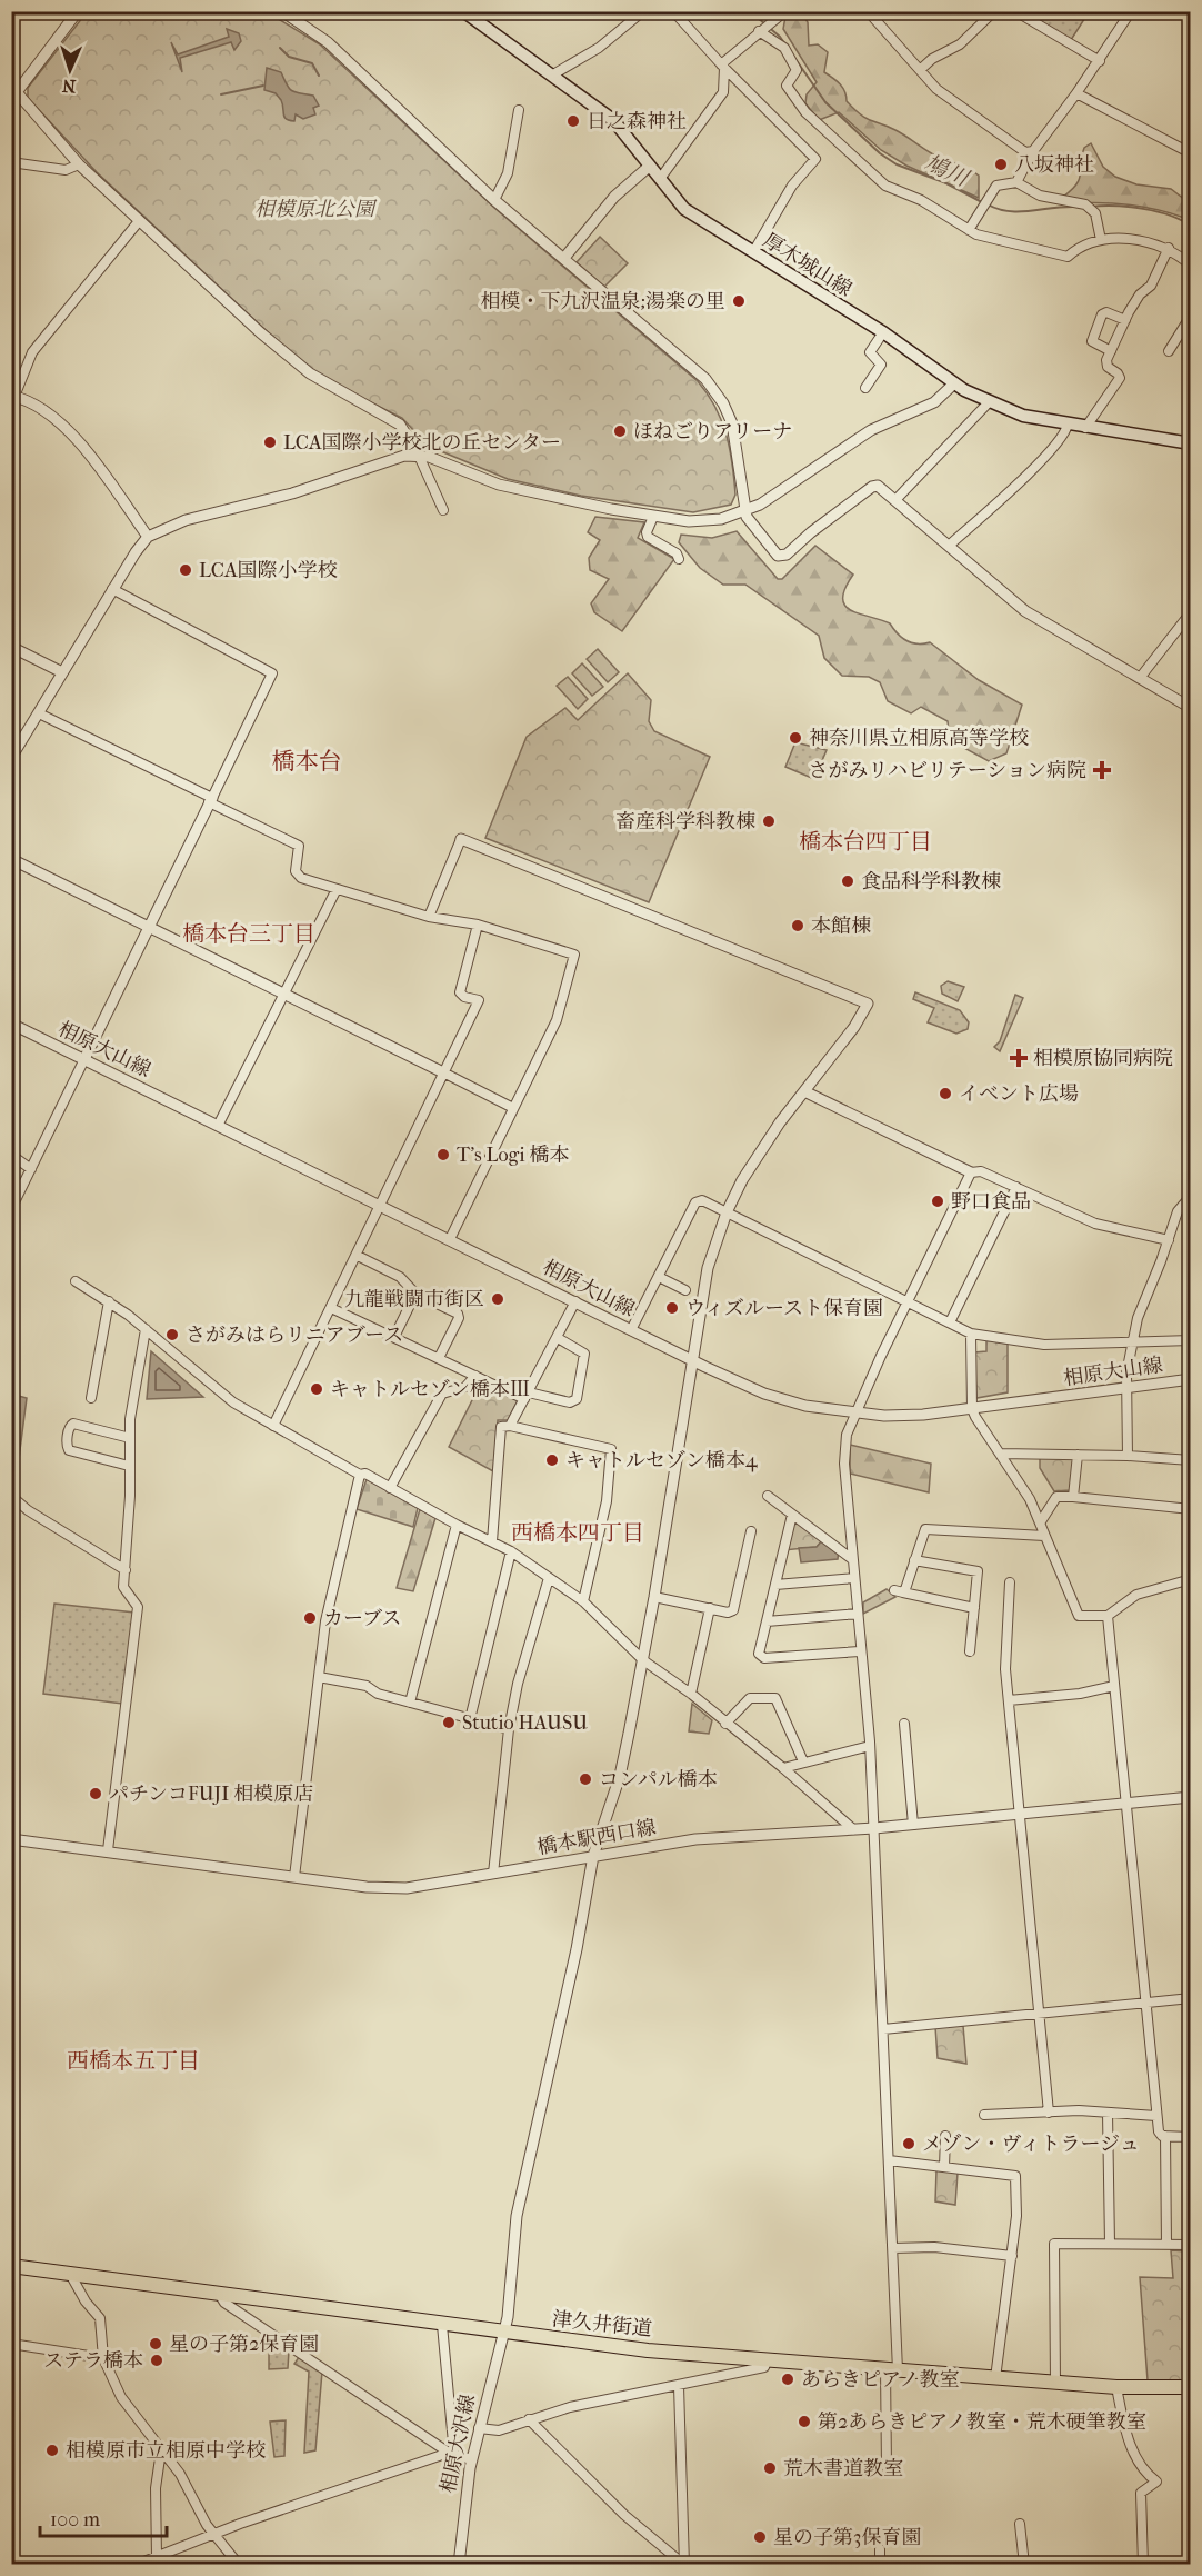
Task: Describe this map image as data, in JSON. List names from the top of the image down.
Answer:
{
  "streets": {
    "highway": ["津久井街道"],
    "main road": ["厚木城山線"],
    "street": ["相原大山線", "橋本駅西口線", "相原大沢線"]
  },
  "crossings": [
    ["相原大山線", "相原大沢線"],
    ["橋本駅西口線", "相原大沢線"],
    ["津久井街道", "相原大沢線"]
  ],
  "districts": [
    "橋本台",
    "橋本台四丁目",
    "橋本台三丁目",
    "西橋本四丁目",
    "西橋本五丁目"
  ],
  "water": ["鳩川"],
  "parks": ["相模原北公園"],
  "places": {
    "other": [
      "日之森神社",
      "八坂神社",
      "相模・下九沢温泉;湯楽の里",
      "ほねごりアリーナ",
      "LCA国際小学校北の丘センター",
      "LCA国際小学校",
      "神奈川県立相原高等学校",
      "畜産科学科教棟",
      "食品科学科教棟",
      "本館棟",
      "イベント広場",
      "T's Logi 橋本",
      "野口食品",
      "九龍戦闘市街区",
      "ウィズルースト保育園",
      "さがみはらリニアブース",
      "キャトルセゾン橋本Ⅲ",
      "キャトルセゾン橋本4",
      "カーブス",
      "Stutio HAUSU",
      "コンパル橋本",
      "パチンコFUJI 相模原店",
      "メゾン・ヴィトラージュ",
      "星の子第2保育園",
      "ステラ橋本",
      "あらきピアノ教室",
      "第2あらきピアノ教室・荒木硬筆教室",
      "相模原市立相原中学校",
      "荒木書道教室",
      "星の子第3保育園"
    ],
    "health": ["さがみリハビリテーション病院", "相模原協同病院"]
  },
  "scale_bar": "100 m",
  "north": "bottom"
}
